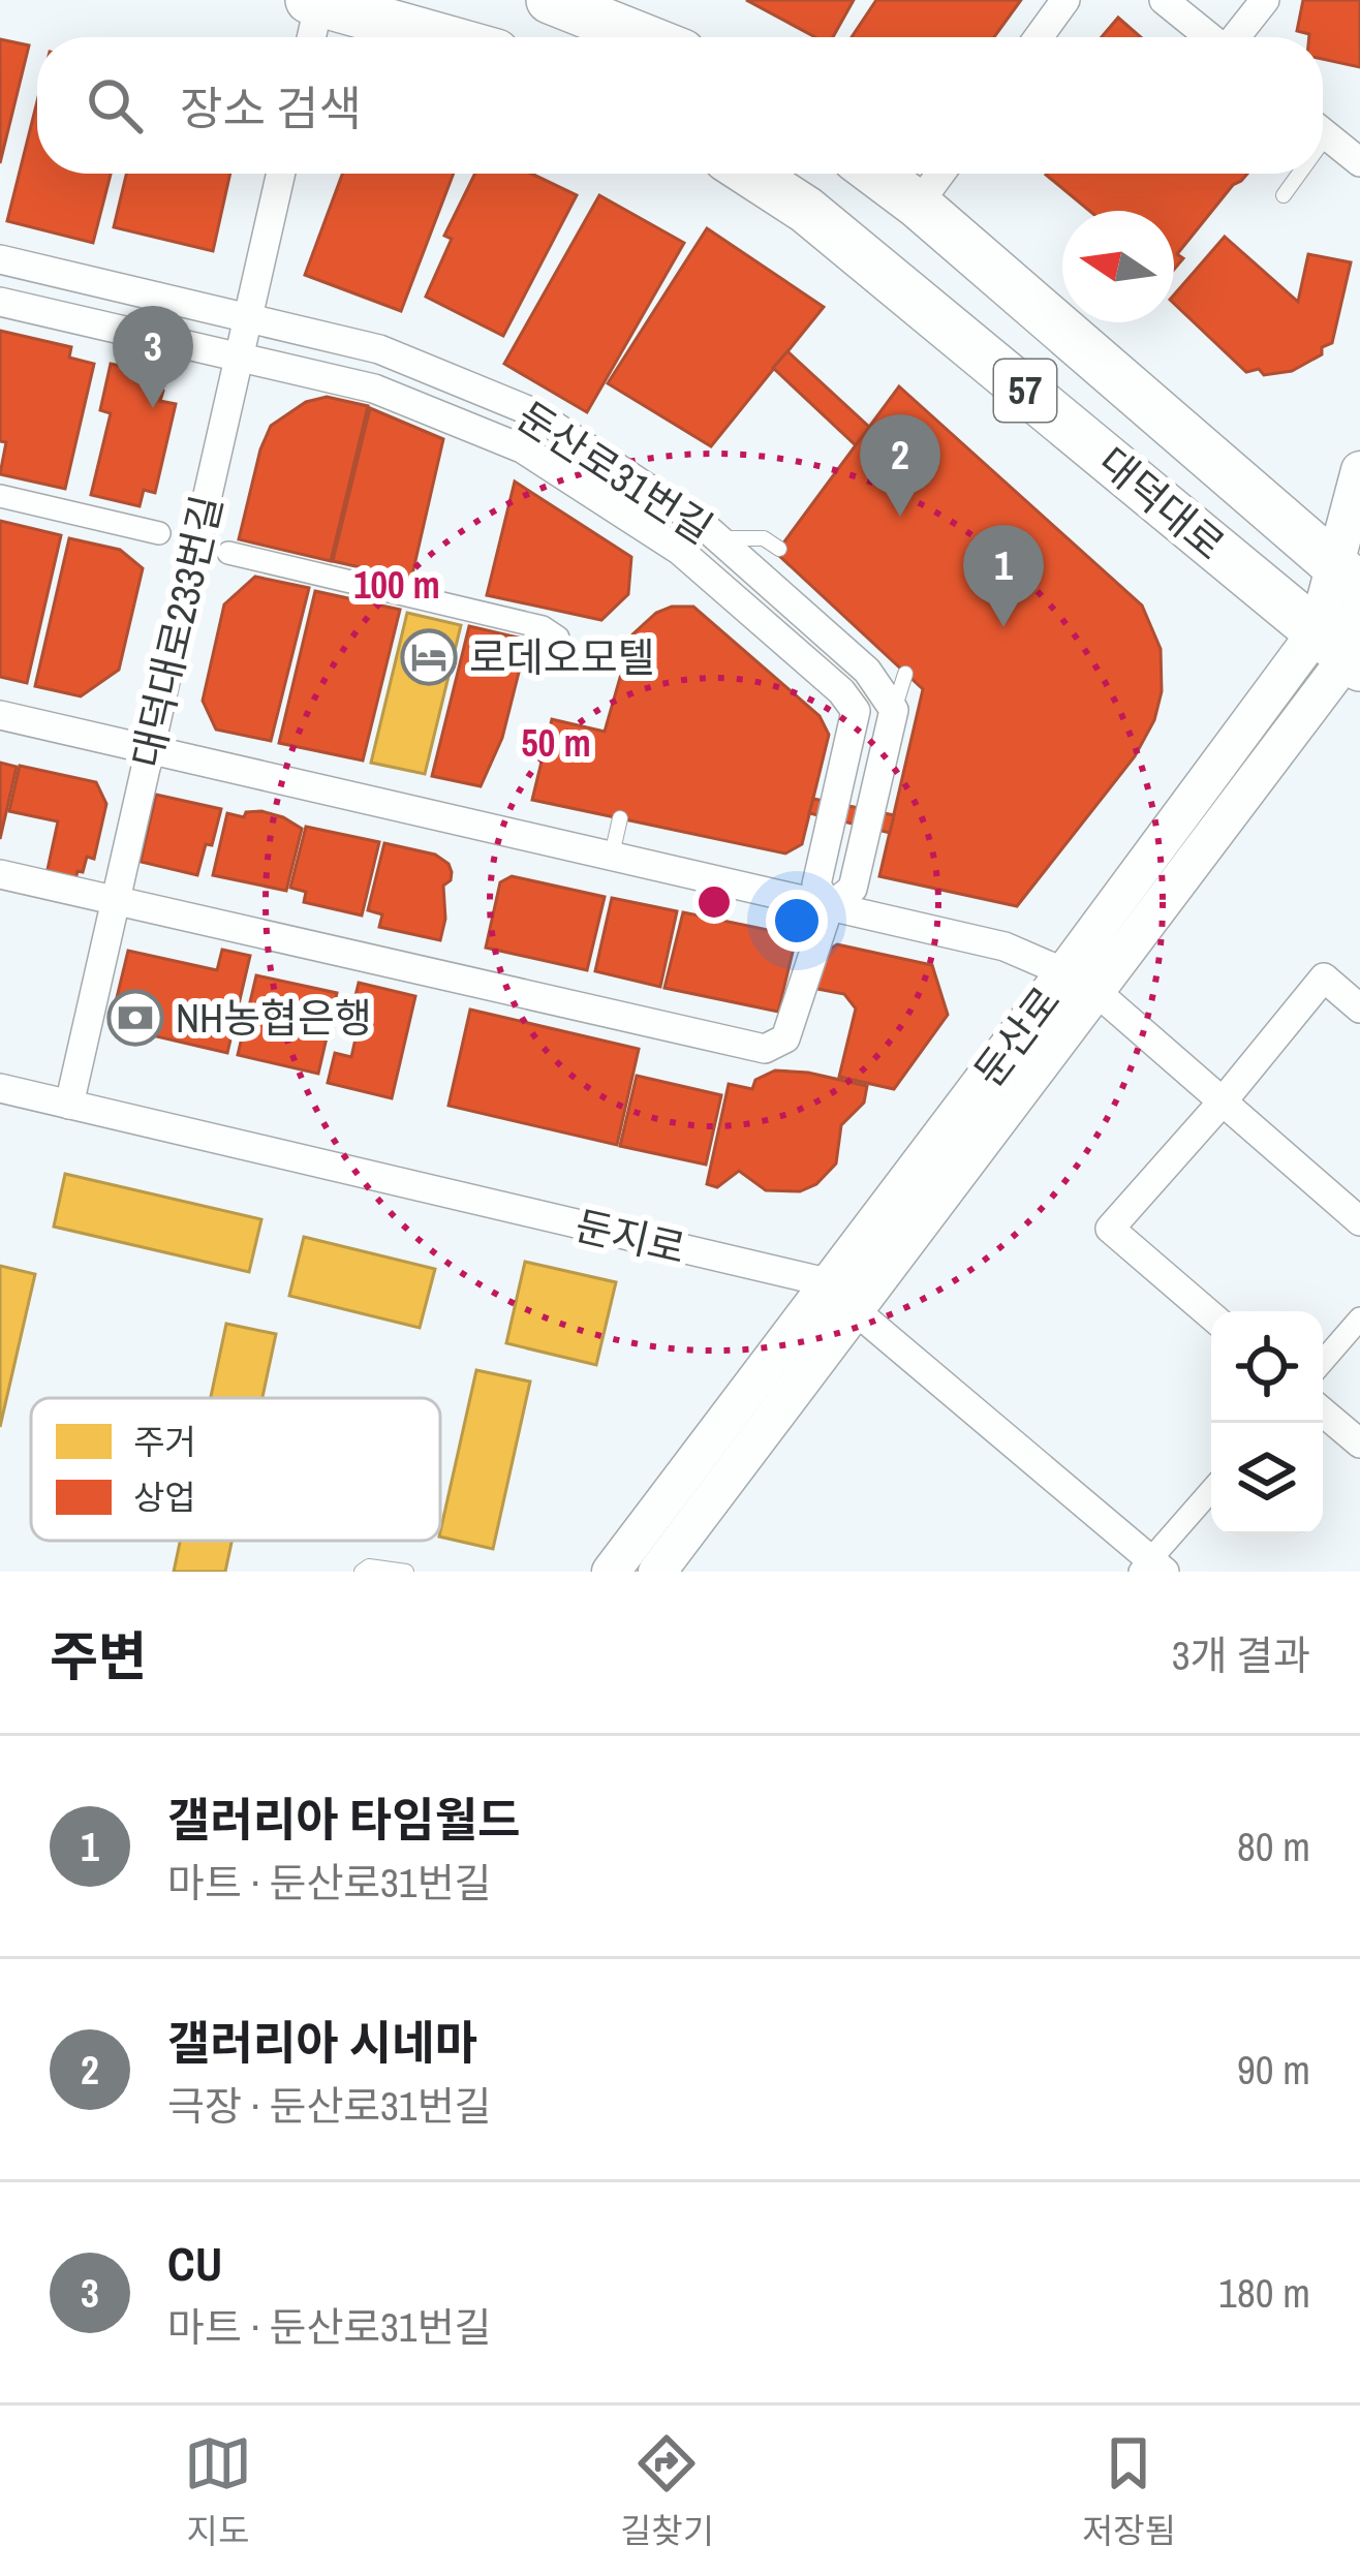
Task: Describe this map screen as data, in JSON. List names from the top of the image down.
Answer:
{
  "streets": {
    "main road": ["57", "대덕대로"],
    "street": [
      "둔산로31번길",
      "대덕대로233번길",
      "둔산로",
      "둔지로"
    ]
  },
  "crossings": [
    ["둔산로31번길", "대덕대로233번길"],
    ["대덕대로", "둔산로"],
    ["대덕대로233번길", "둔지로"],
    ["둔산로", "둔지로"]
  ],
  "places": {
    "hotel": ["로데오모텔"],
    "bank": ["NH농협은행"]
  },
  "legend": ["주거", "상업"],
  "north": "left",
  "page": {
    "search": "장소 검색",
    "pins": ["3", "2", "1"],
    "heading": ["주변", "3개 결과"],
    "list": [
      {
        "mark": "1",
        "name": "갤러리아 타임월드",
        "note": "마트 · 둔산로31번길",
        "value": "80 m"
      },
      {
        "mark": "2",
        "name": "갤러리아 시네마",
        "note": "극장 · 둔산로31번길",
        "value": "90 m"
      },
      {
        "mark": "3",
        "name": "CU",
        "note": "마트 · 둔산로31번길",
        "value": "180 m"
      }
    ],
    "nav": ["지도", "길찾기", "저장됨"]
  },
  "rings": ["100 m", "50 m"]
}
